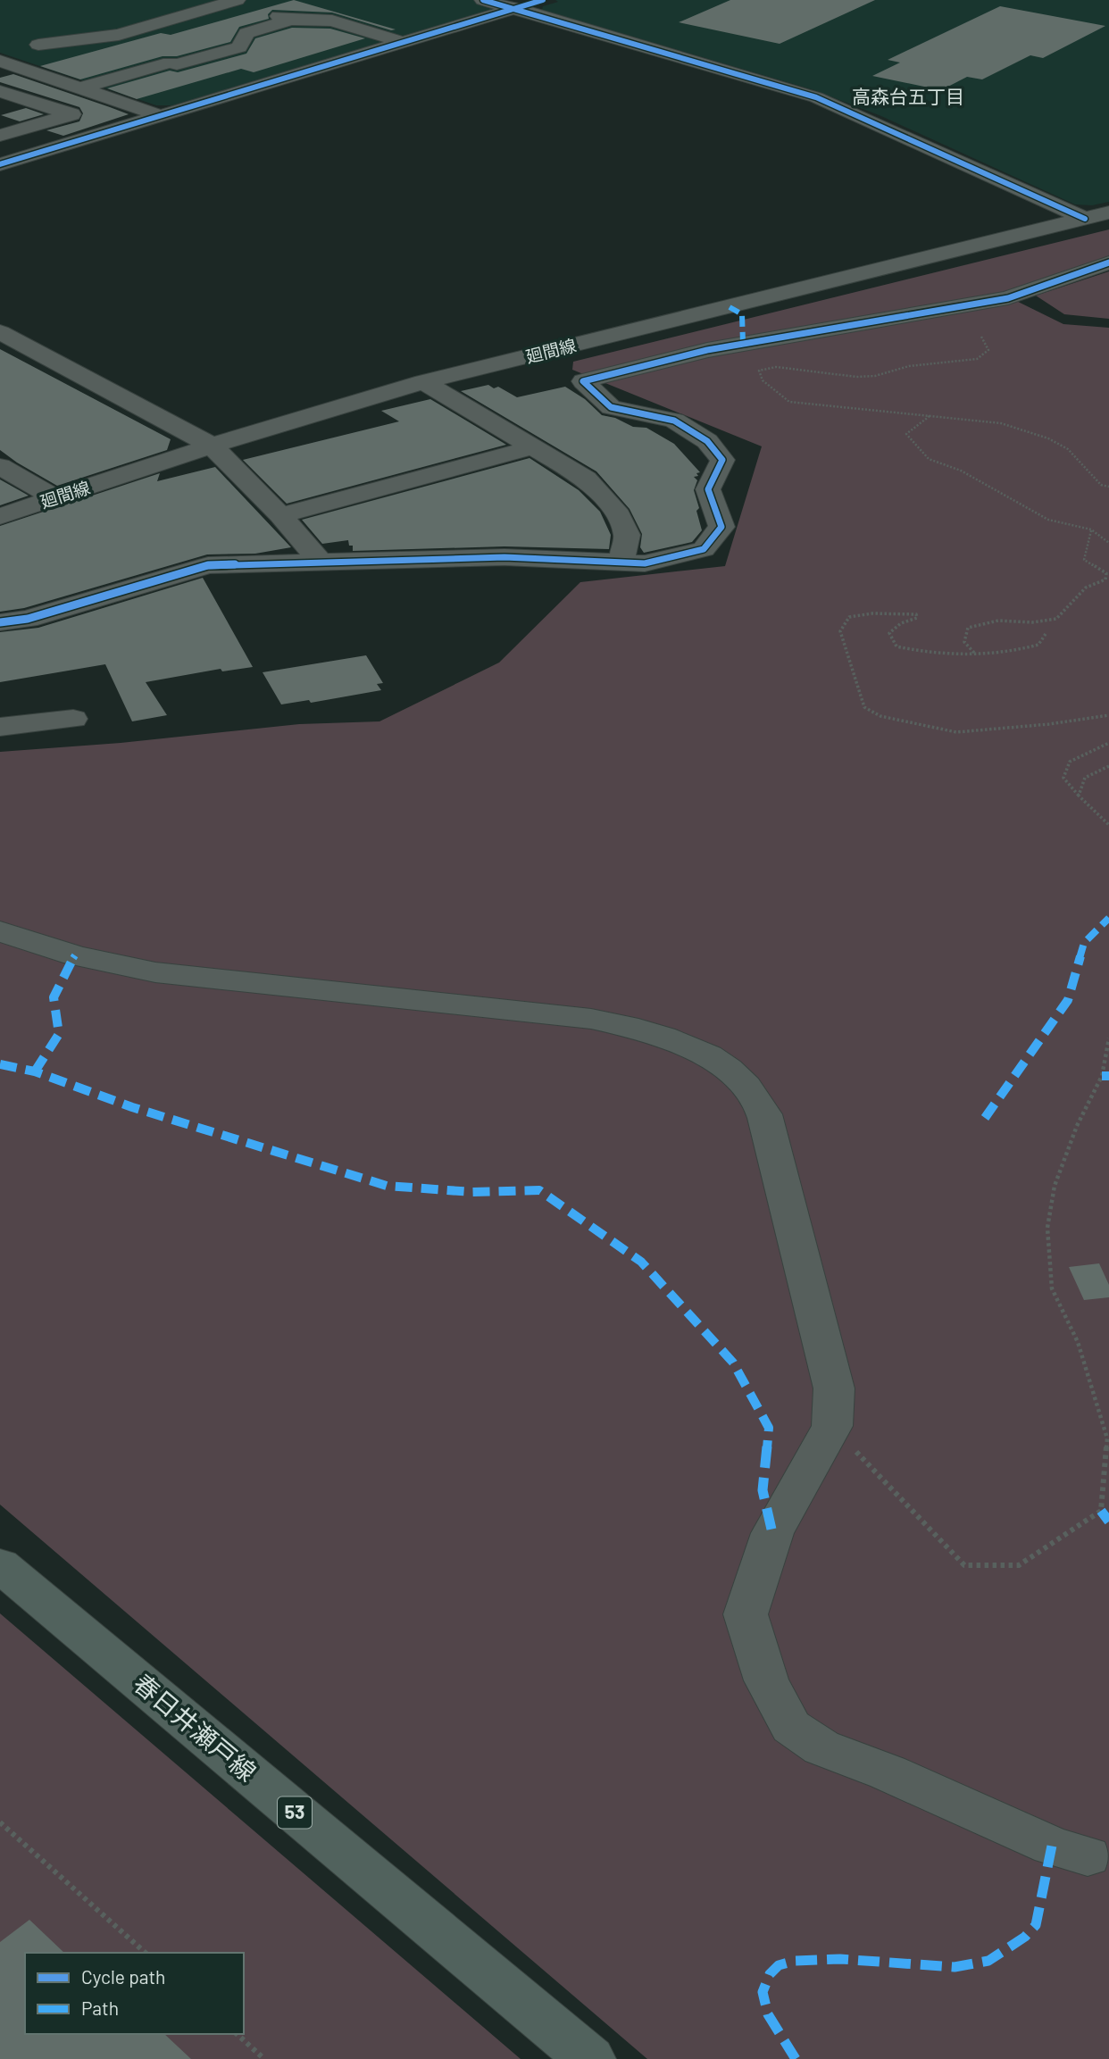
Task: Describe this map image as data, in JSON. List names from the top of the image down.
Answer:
{
  "streets": {
    "main road": ["春日井瀬戸線", "53"],
    "street": ["廻間線"]
  },
  "districts": ["高森台五丁目"],
  "legend": ["Cycle path", "Path"]
}
